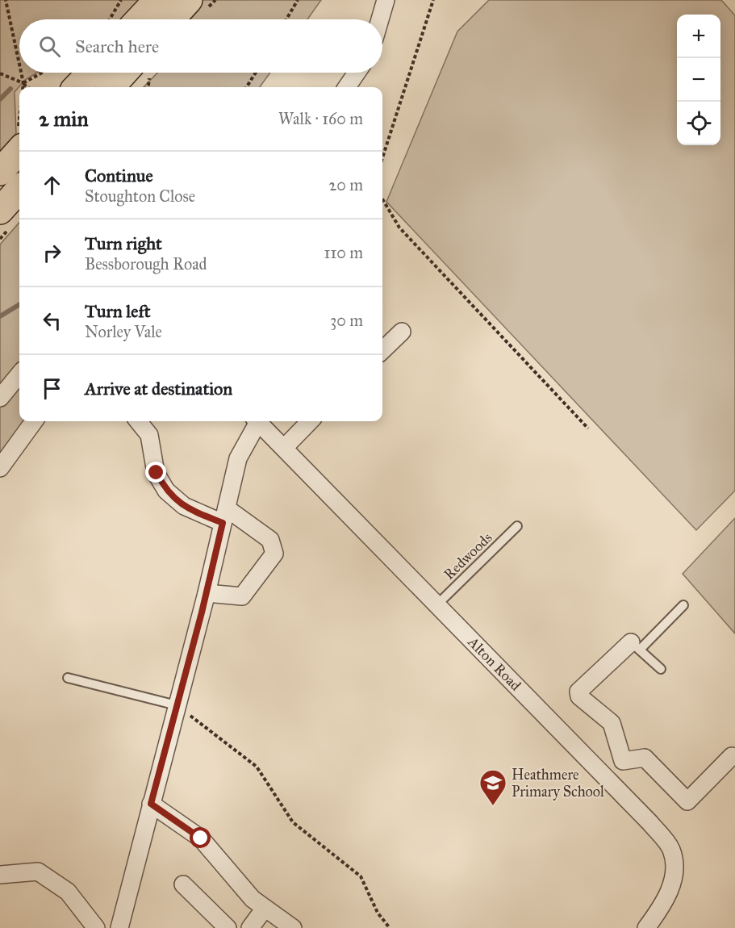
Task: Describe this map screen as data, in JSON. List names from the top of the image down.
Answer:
{
  "streets": {
    "street": ["Alton Road"],
    "lane": ["Redwoods"]
  },
  "crossings": [
    ["Redwoods", "Alton Road"]
  ],
  "places": {
    "school or university": ["Heathmere Primary School"]
  },
  "page": {
    "map_buttons": ["+", "−"],
    "search": "Search here",
    "heading": ["2 min", "Walk · 160 m"],
    "list": [
      ["Continue", "Stoughton Close", "20 m"],
      ["Turn right", "Bessborough Road", "110 m"],
      ["Turn left", "Norley Vale", "30 m"],
      "Arrive at destination"
    ]
  }
}
